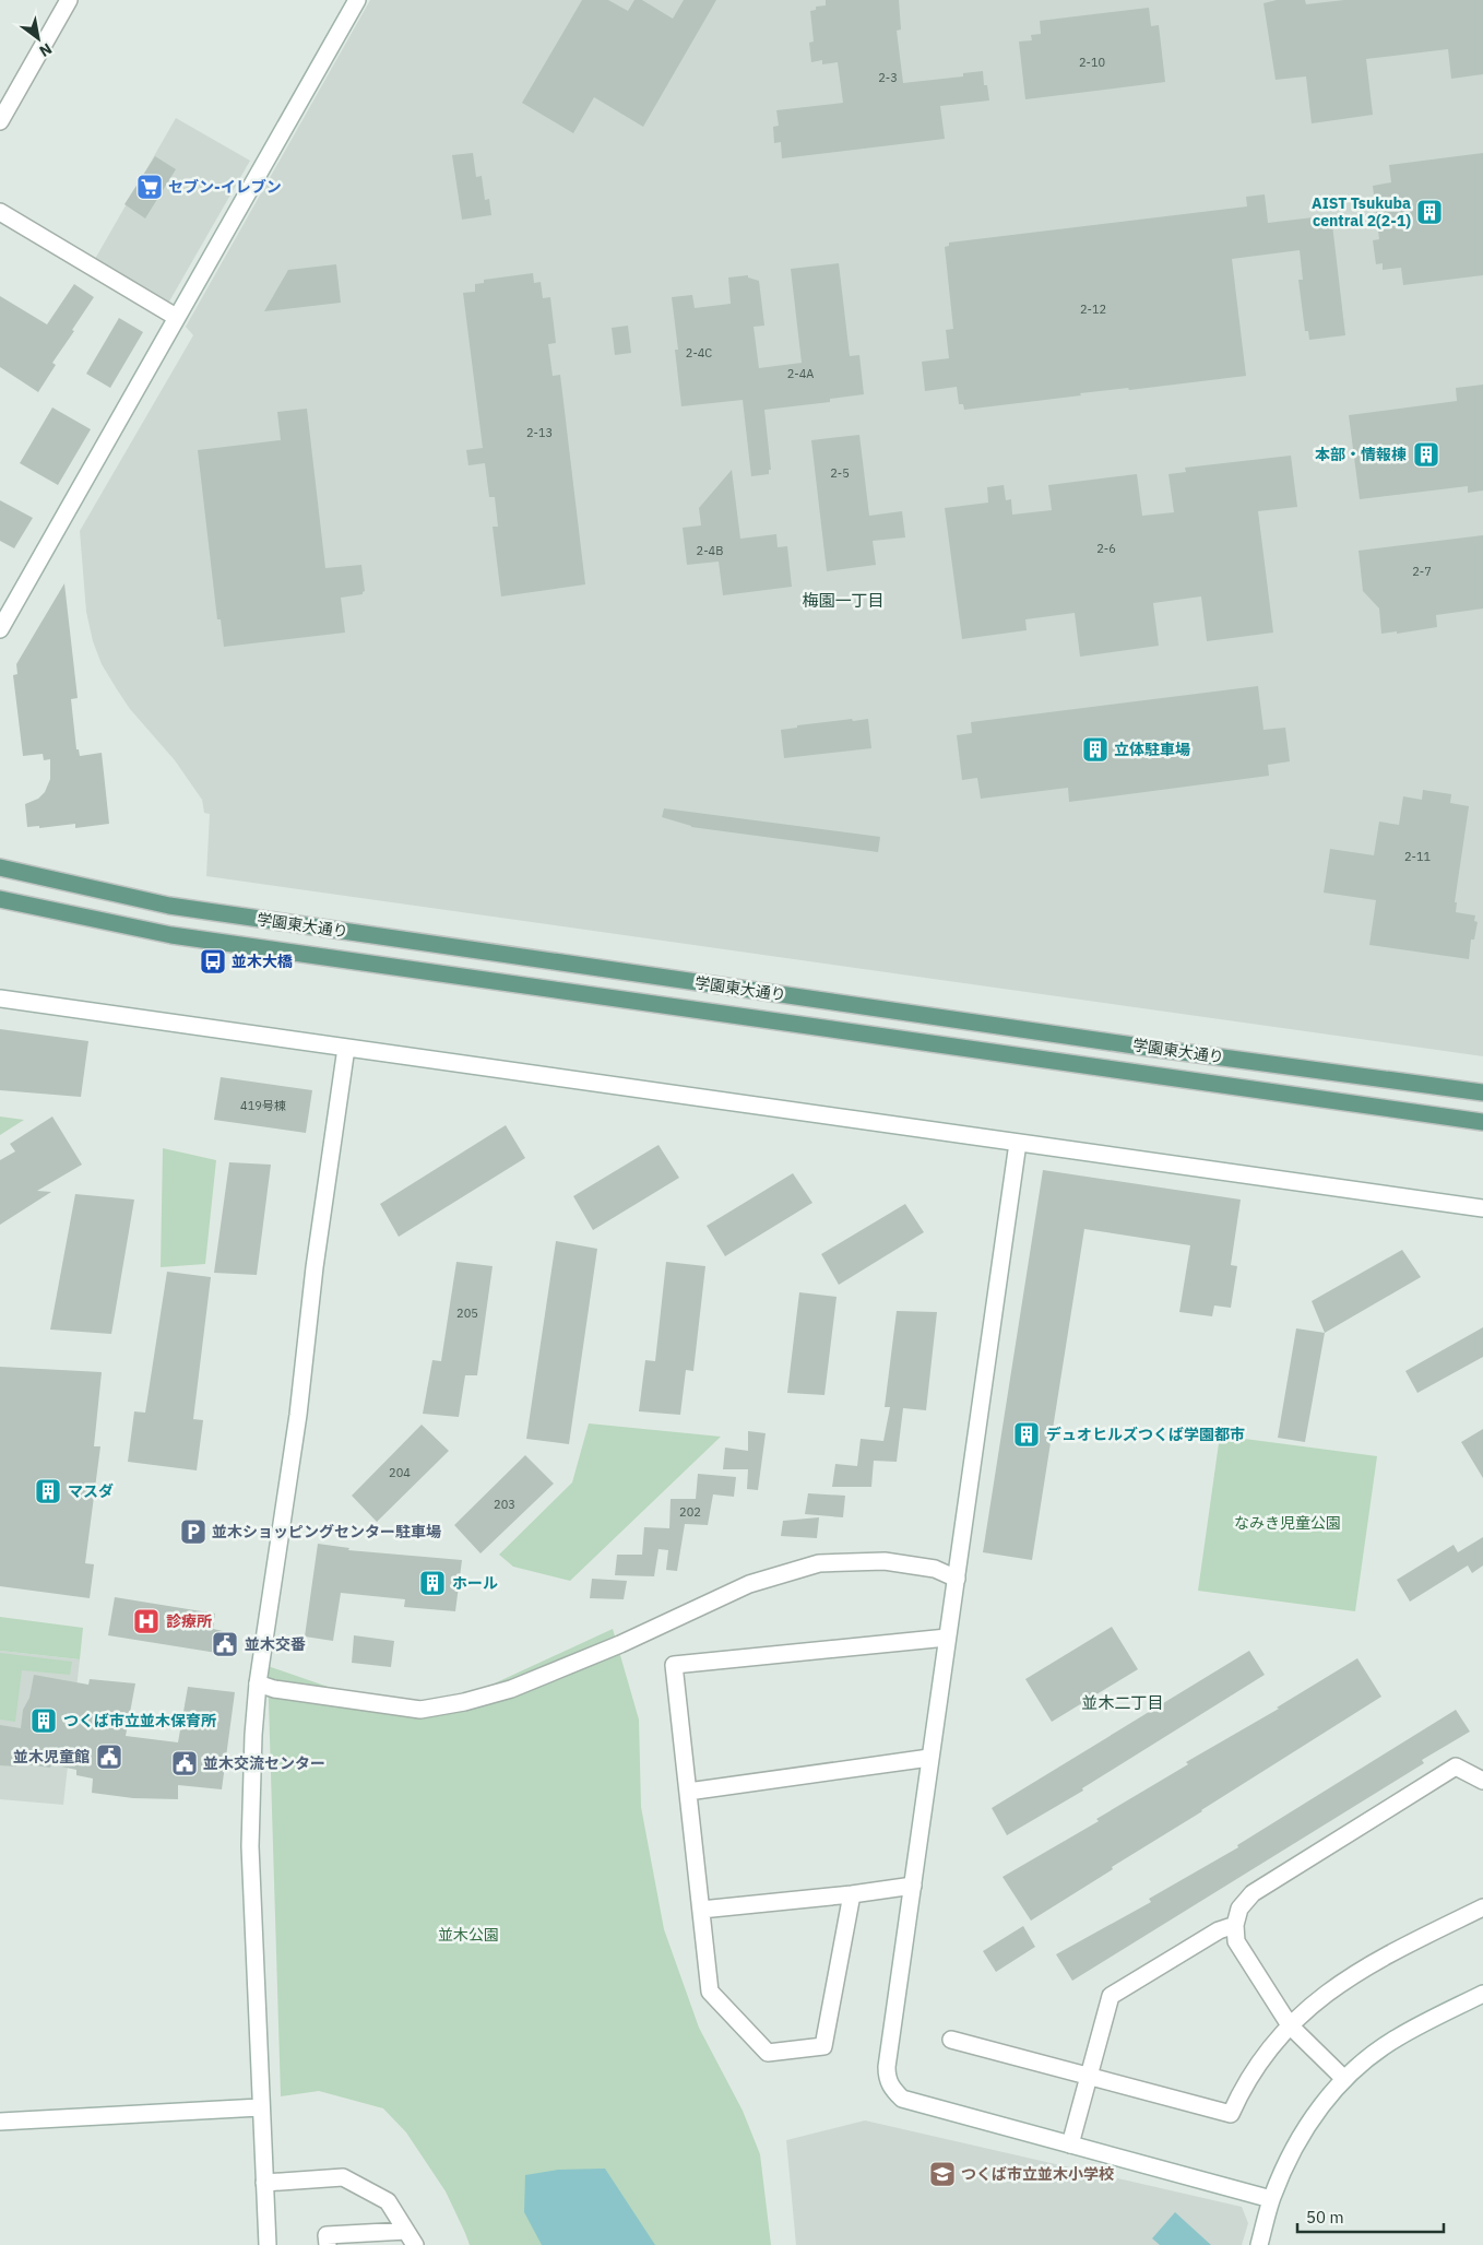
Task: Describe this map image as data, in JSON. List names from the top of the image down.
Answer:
{
  "streets": {
    "main road": ["学園東大通り"]
  },
  "districts": ["梅園一丁目", "並木二丁目"],
  "parks": ["なみき児童公園", "並木公園"],
  "places": {
    "supermarket": ["セブン-イレブン"],
    "building": [
      "AIST Tsukuba central 2(2-1)",
      "本部・情報棟",
      "立体駐車場",
      "デュオヒルズつくば学園都市",
      "マスダ",
      "ホール",
      "つくば市立並木保育所"
    ],
    "bus stop": ["並木大橋"],
    "parking": ["並木ショッピングセンター駐車場"],
    "hospital": ["診療所"],
    "public building": ["並木交番", "並木児童館", "並木交流センター"],
    "school or university": ["つくば市立並木小学校"]
  },
  "house_numbers": [
    "2-10",
    "2-3",
    "2-12",
    "2-4C",
    "2-4A",
    "2-13",
    "2-5",
    "2-6",
    "2-4B",
    "2-7",
    "2-11",
    "419号棟",
    "205",
    "204",
    "203",
    "202"
  ],
  "scale_bar": "50 m",
  "north": "bottom right"
}
